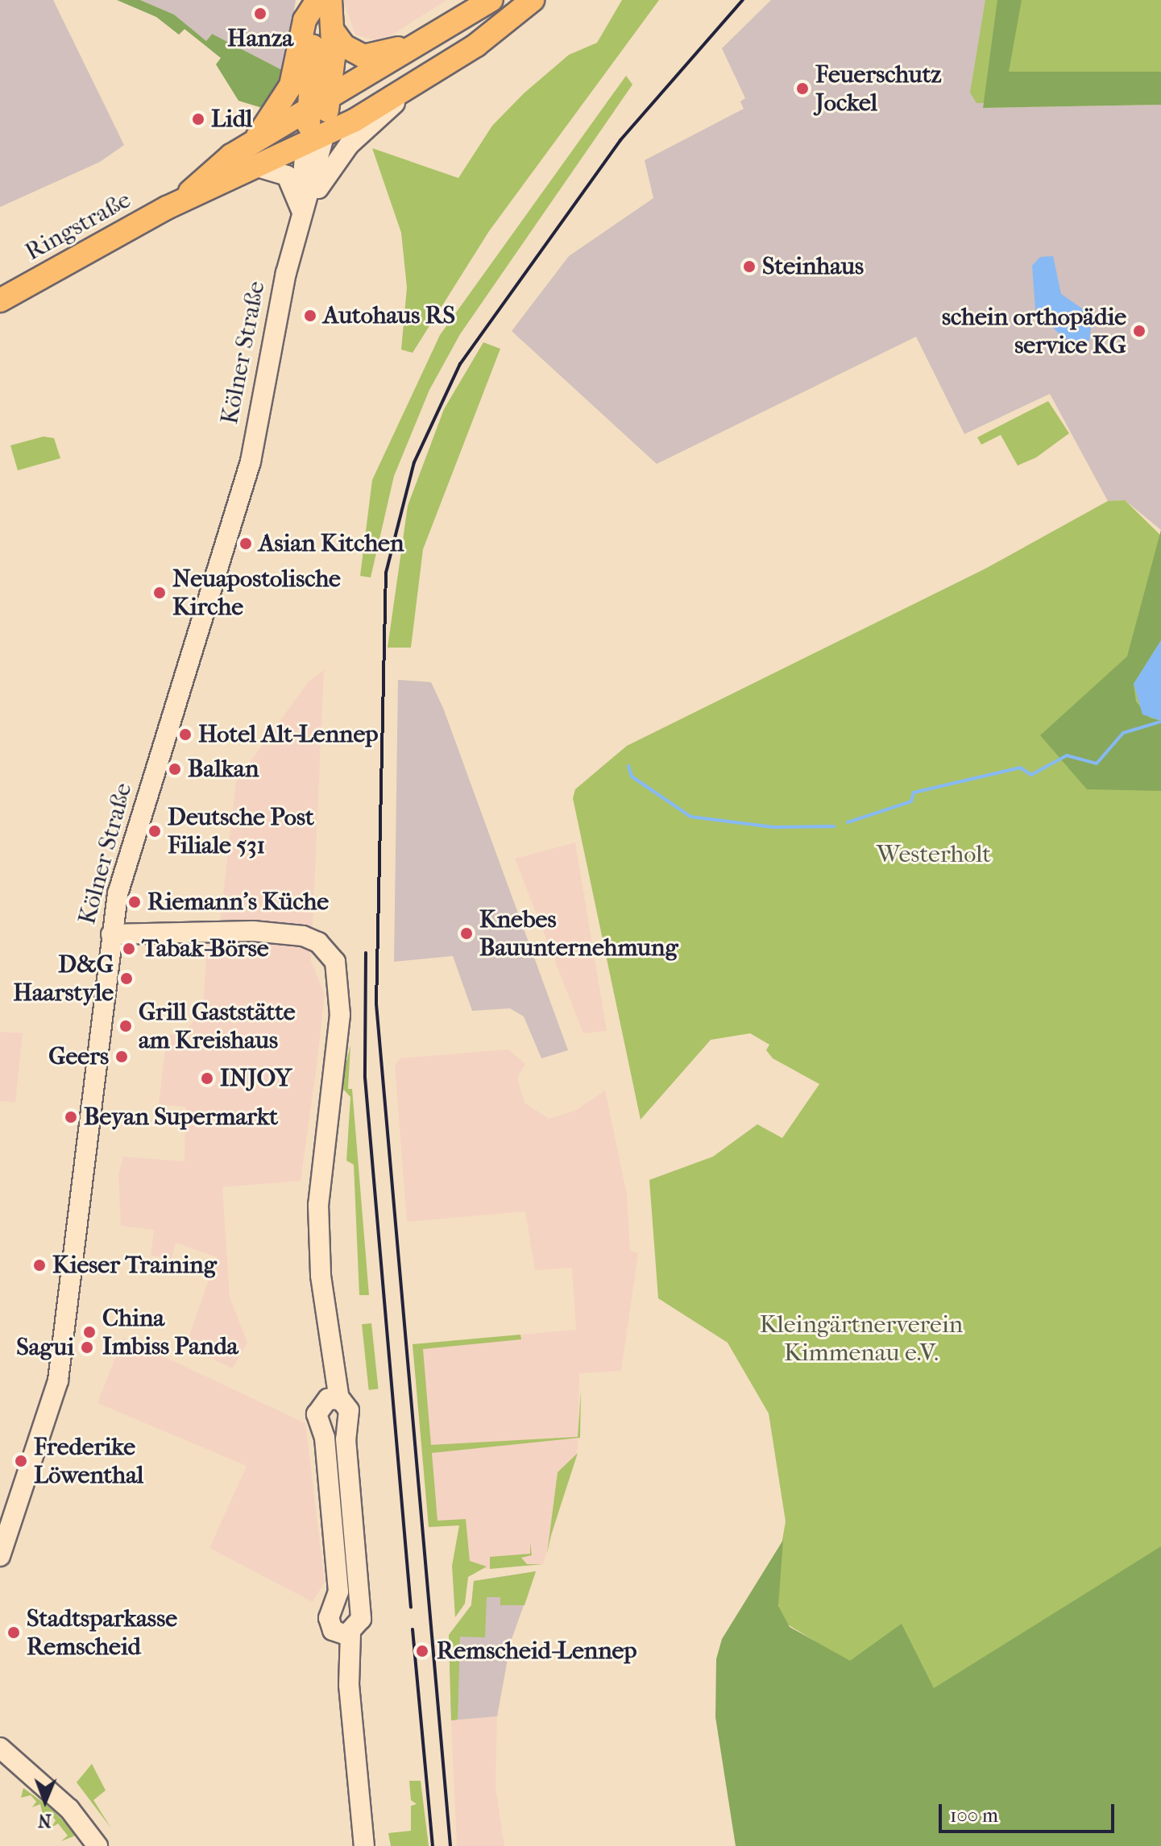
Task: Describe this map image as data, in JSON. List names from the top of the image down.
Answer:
{
  "streets": {
    "main road": ["Ringstraße", "Kölner Straße"]
  },
  "crossings": [
    ["Ringstraße", "Kölner Straße"]
  ],
  "parks": ["Westerholt", "Kleingärtnerverein Kimmenau e.V."],
  "places": [
    "Hanza",
    "Feuerschutz Jockel",
    "Lidl",
    "Steinhaus",
    "Autohaus RS",
    "schein orthopädie service KG",
    "Asian Kitchen",
    "Neuapostolische Kirche",
    "Hotel Alt-Lennep",
    "Balkan",
    "Deutsche Post Filiale 531",
    "Riemann's Küche",
    "Knebes Bauunternehmung",
    "Tabak-Börse",
    "D&G Haarstyle",
    "Grill Gaststätte am Kreishaus",
    "Geers",
    "INJOY",
    "Beyan Supermarkt",
    "Kieser Training",
    "China Imbiss Panda",
    "Sagui",
    "Frederike Löwenthal",
    "Stadtsparkasse Remscheid",
    "Remscheid-Lennep"
  ],
  "scale_bar": "100 m",
  "north": "bottom"
}
